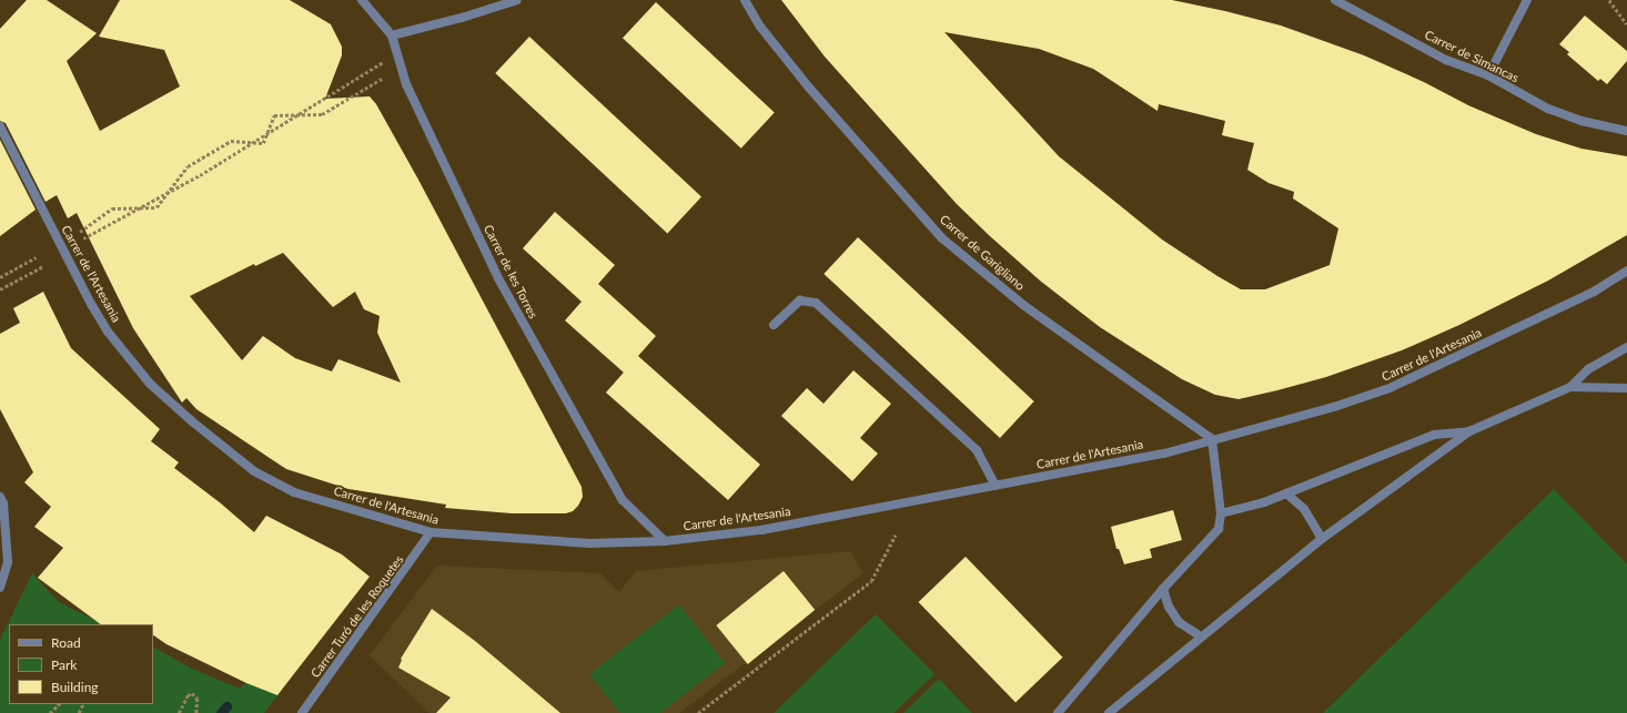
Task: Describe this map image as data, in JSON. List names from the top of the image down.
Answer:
{
  "streets": {
    "street": [
      "Carrer de Simancas",
      "Carrer de Garigliano",
      "Carrer de les Torres",
      "Carrer de l'Artesania",
      "Carrer Turó de les Roquetes"
    ]
  },
  "crossings": [
    ["Carrer de Garigliano", "Carrer de l'Artesania"],
    ["Carrer de les Torres", "Carrer de l'Artesania"],
    ["Carrer de l'Artesania", "Carrer Turó de les Roquetes"]
  ],
  "legend": ["Road", "Park", "Building"]
}
